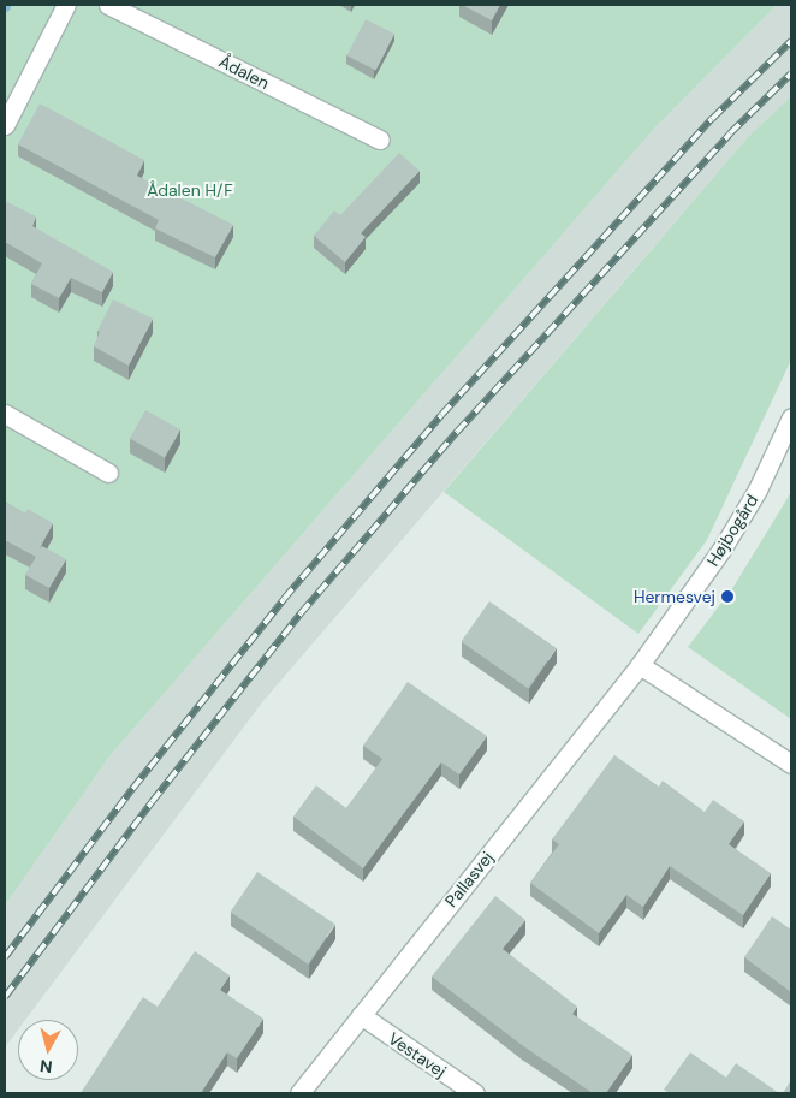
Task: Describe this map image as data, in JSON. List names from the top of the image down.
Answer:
{
  "streets": {
    "street": [
      "Ådalen",
      "Højbogård",
      "Pallasvej",
      "Vestavej"
    ]
  },
  "crossings": [
    ["Højbogård", "Pallasvej"],
    ["Pallasvej", "Vestavej"]
  ],
  "parks": ["Ådalen H/F"],
  "places": ["Hermesvej"],
  "north": "bottom"
}
